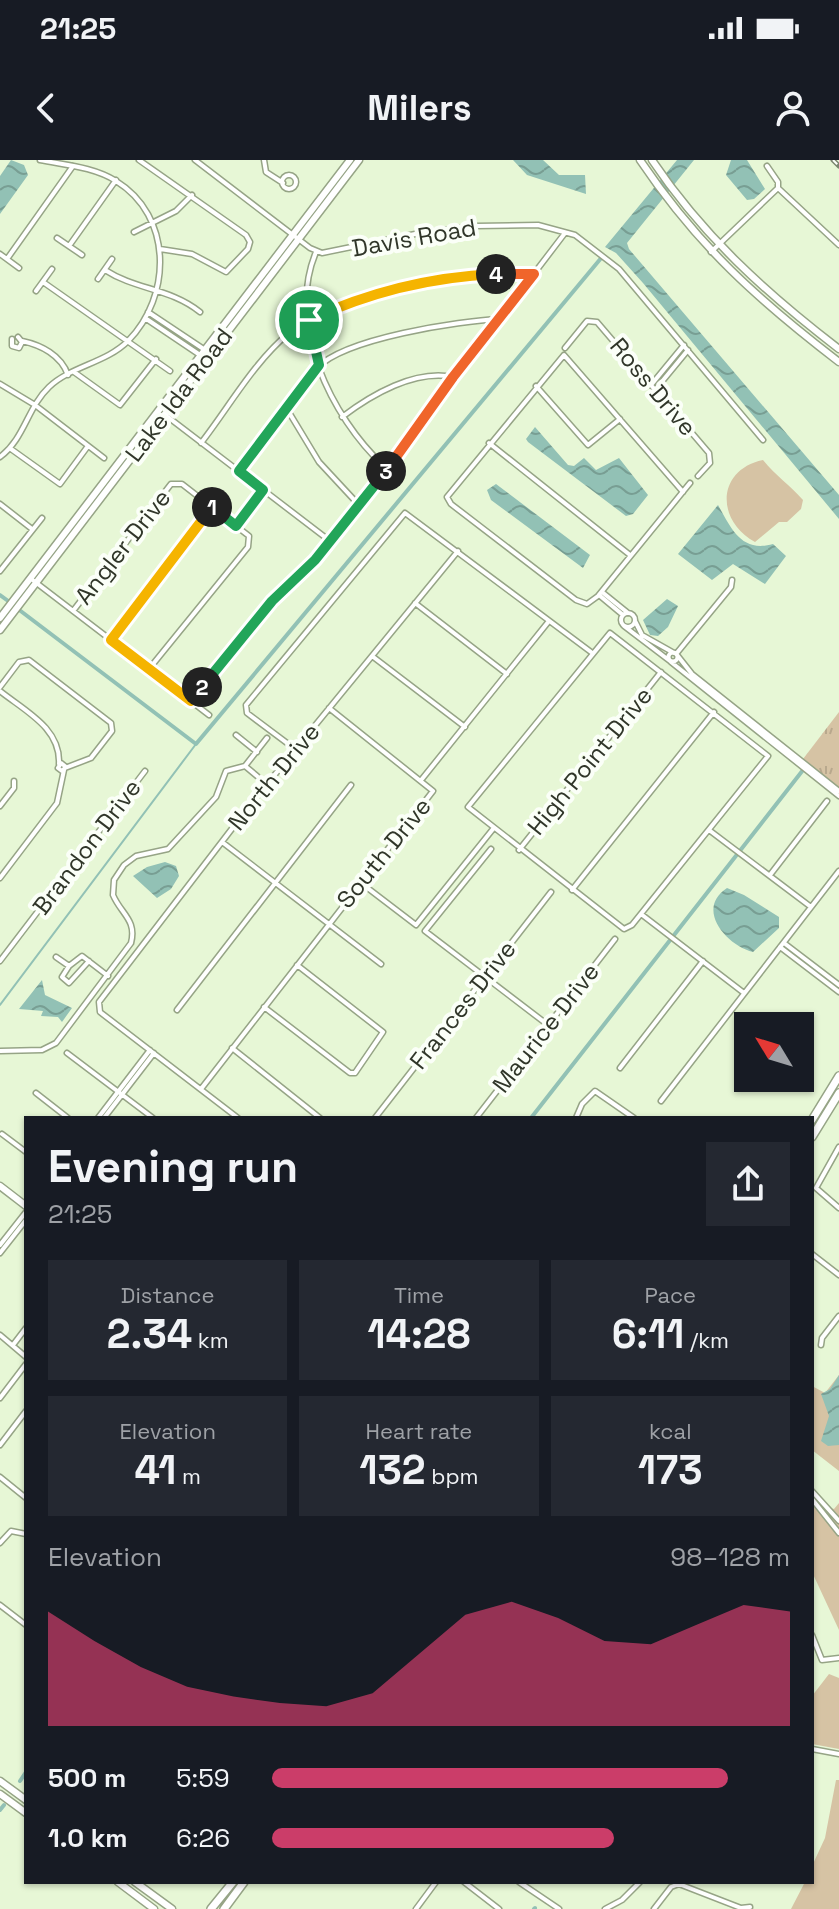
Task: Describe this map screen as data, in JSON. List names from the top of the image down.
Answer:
{
  "streets": {
    "street": [
      "Davis Road",
      "Ross Drive",
      "Lake Ida Road",
      "Angler Drive",
      "High Point Drive",
      "North Drive",
      "Brandon Drive",
      "South Drive",
      "Frances Drive",
      "Maurice Drive"
    ]
  },
  "crossings": [
    ["Davis Road", "Lake Ida Road"]
  ],
  "north": "top left",
  "page": {
    "status": "21:25",
    "header": "Milers",
    "pins": [
      "4",
      "3",
      "1",
      "2"
    ],
    "heading": ["Evening run", "21:25"],
    "stats": [
      ["Distance", "2.34 km"],
      ["Time", "14:28"],
      ["Pace", "6:11 /km"],
      ["Elevation", "41 m"],
      ["Heart rate", "132 bpm"],
      ["kcal", "173"]
    ],
    "chart": ["Elevation", "98–128 m"],
    "list": [
      {
        "name": "500 m",
        "note": "5:59"
      },
      {
        "name": "1.0 km",
        "note": "6:26"
      }
    ]
  }
}
